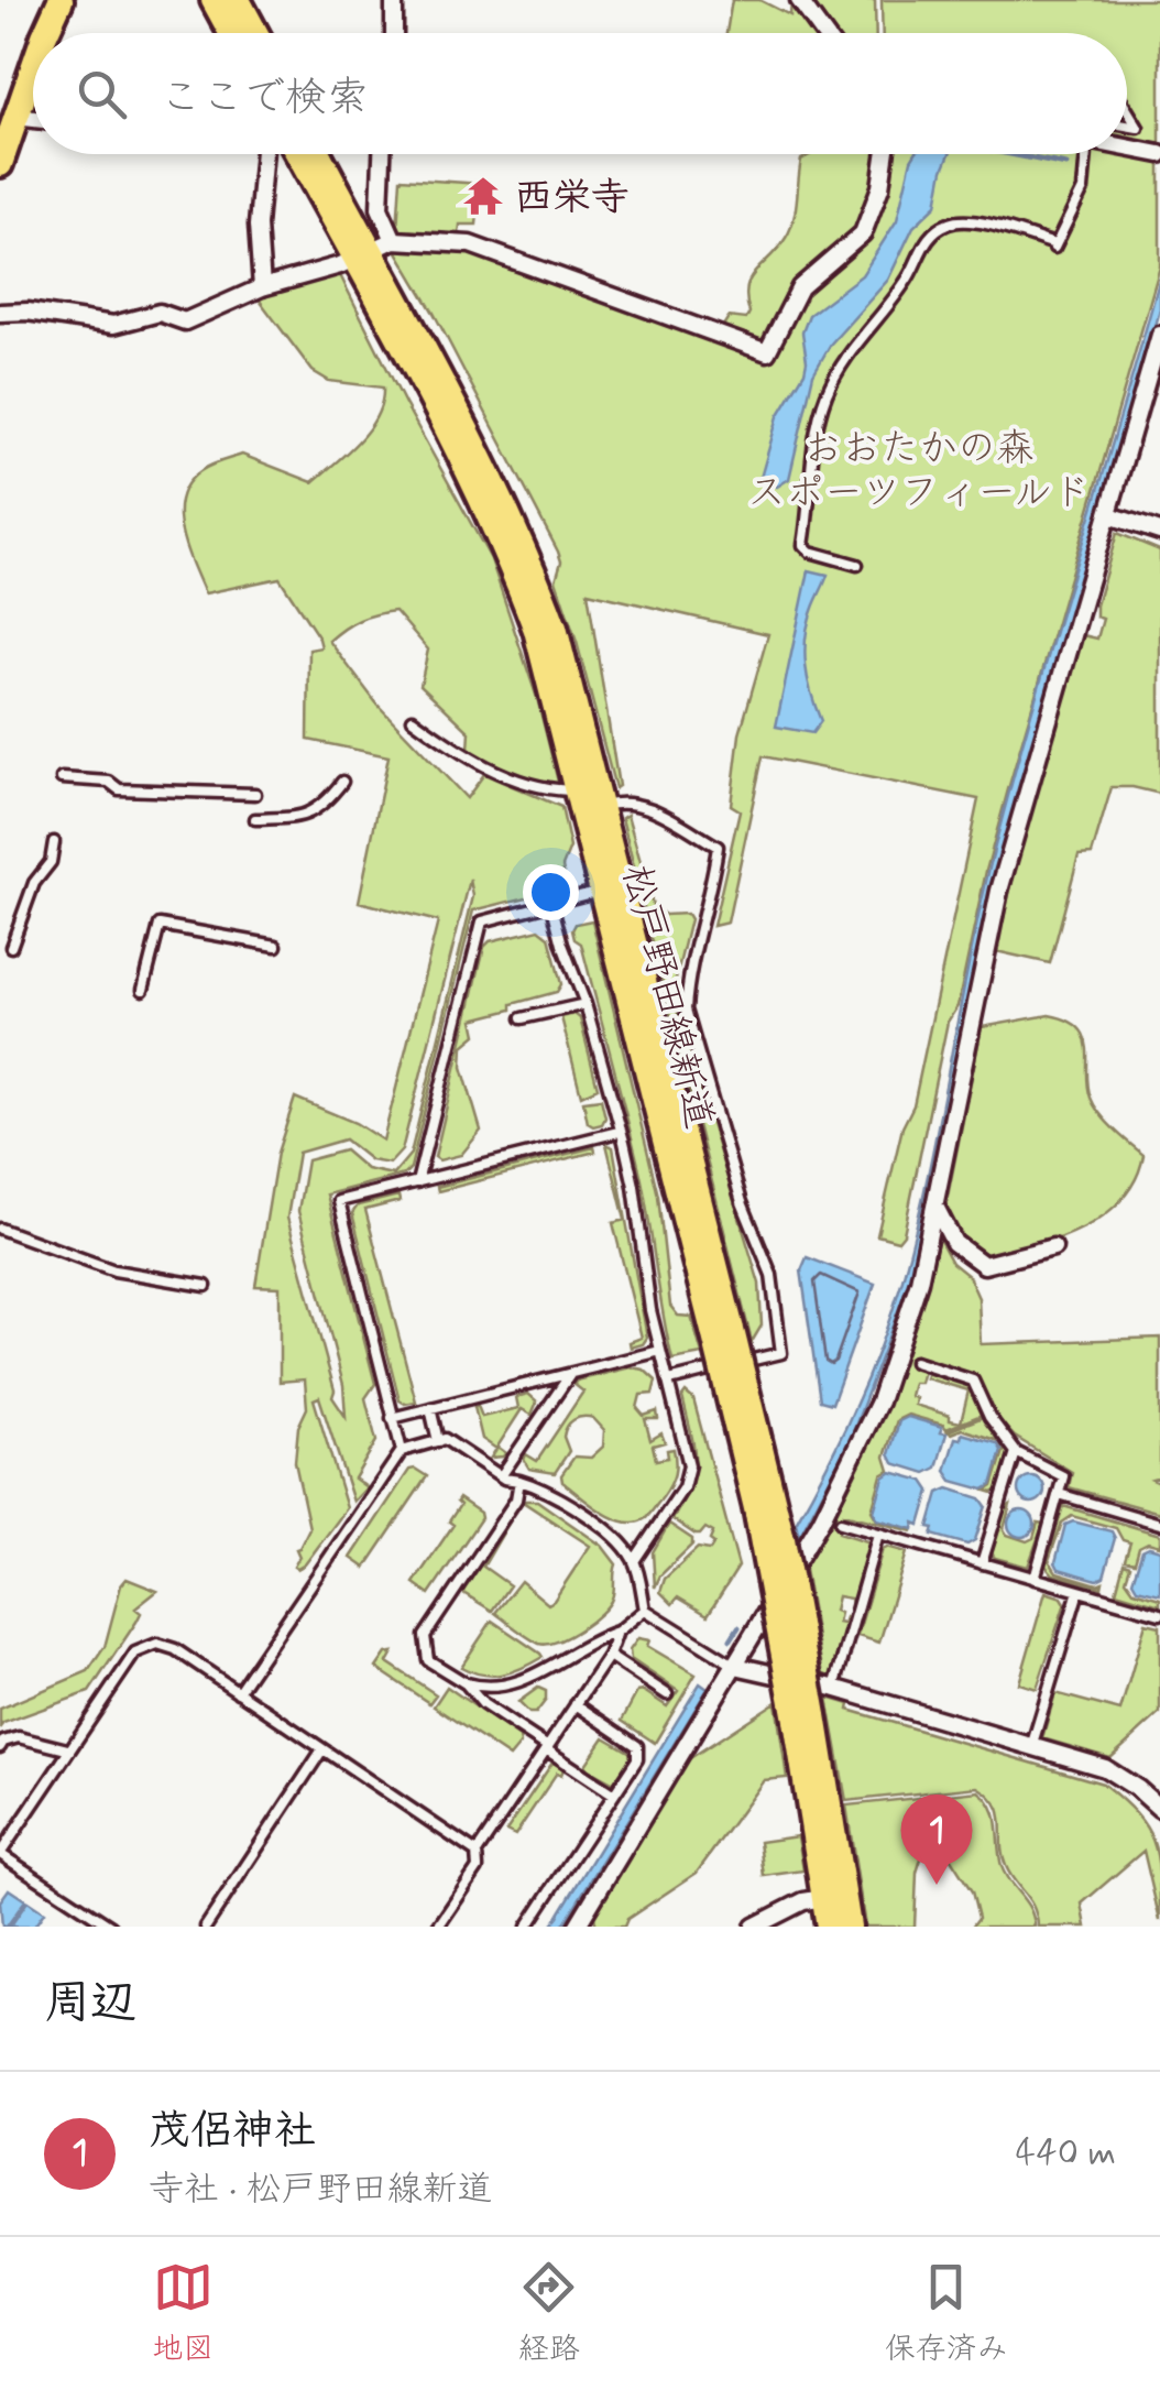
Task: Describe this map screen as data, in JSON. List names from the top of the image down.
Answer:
{
  "streets": {
    "main road": ["松戸野田線新道"]
  },
  "parks": ["おおたかの森 スポーツフィールド"],
  "places": {
    "temple": ["西栄寺"]
  },
  "page": {
    "search": "ここで検索",
    "pins": "1",
    "heading": "周辺",
    "list": [
      {
        "mark": "1",
        "name": "茂侶神社",
        "note": "寺社 · 松戸野田線新道",
        "value": "440 m"
      }
    ],
    "nav": ["地図", "経路", "保存済み"]
  }
}
